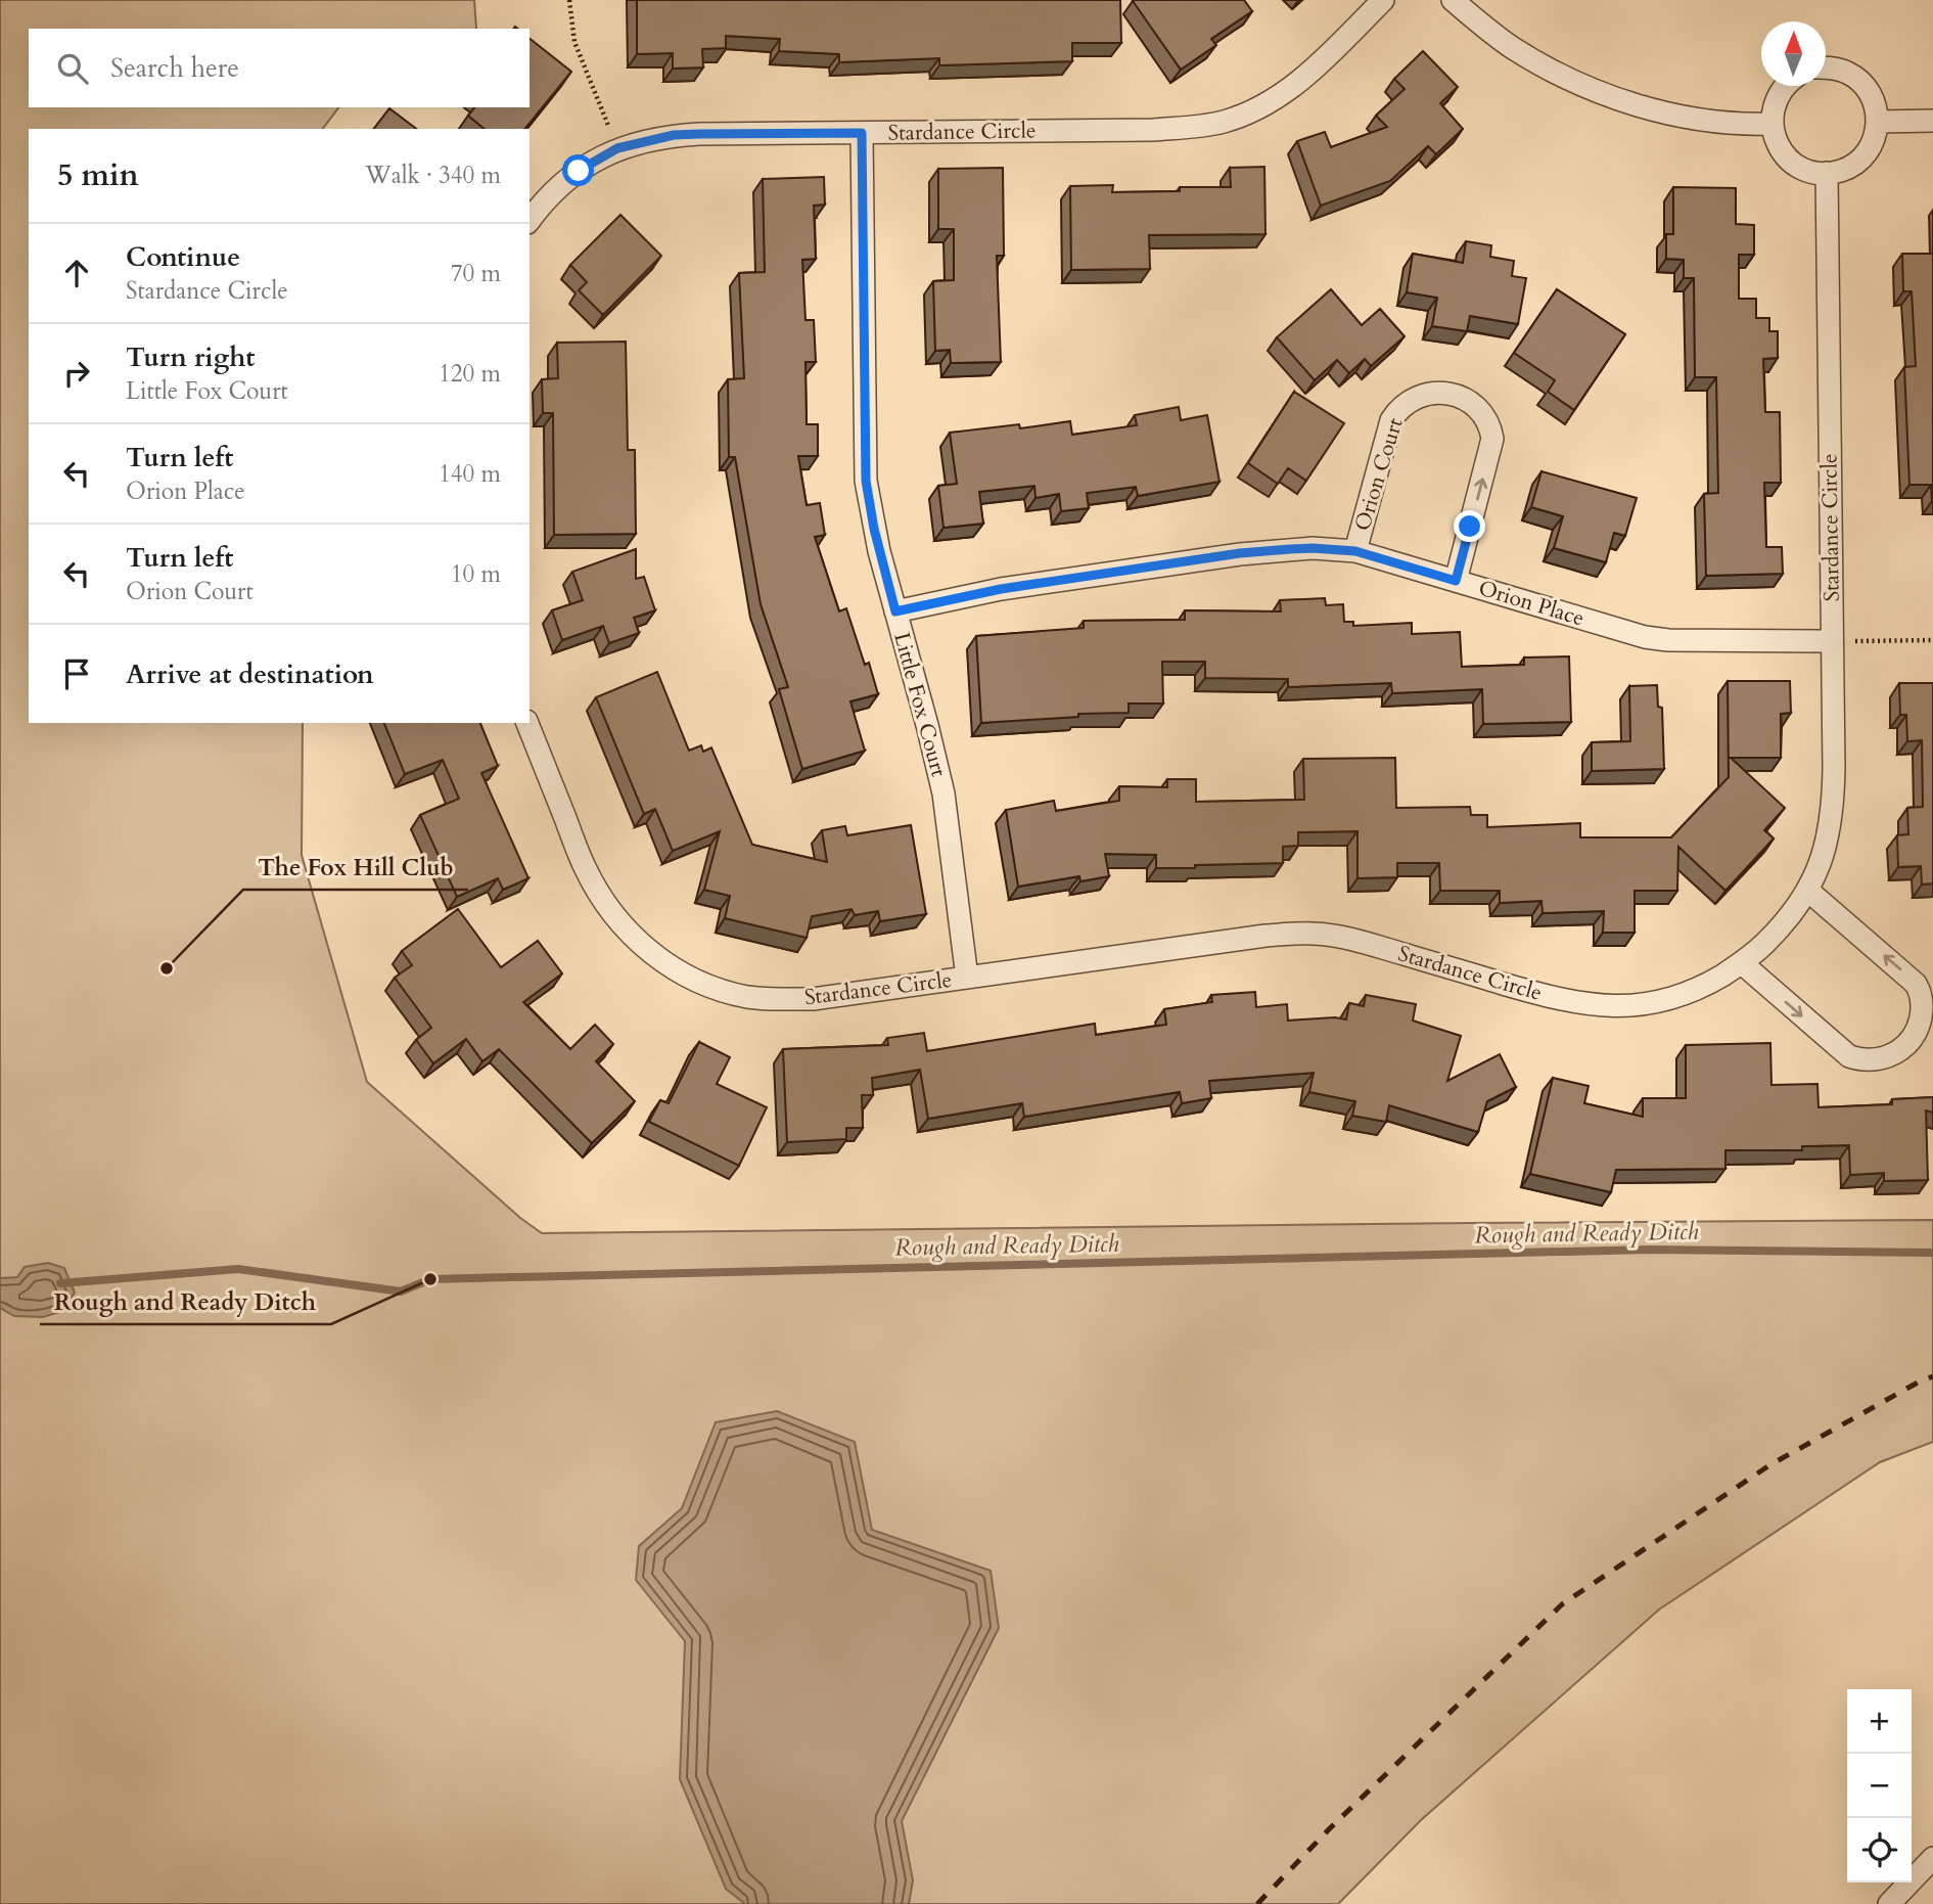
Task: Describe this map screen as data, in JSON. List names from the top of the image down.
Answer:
{
  "streets": {
    "street": [
      "Stardance Circle",
      "Orion Court",
      "Orion Place",
      "Little Fox Court"
    ]
  },
  "crossings": [
    ["Stardance Circle", "Orion Place"],
    ["Stardance Circle", "Little Fox Court"],
    ["Orion Court", "Orion Place"],
    ["Orion Place", "Little Fox Court"]
  ],
  "water": ["Rough and Ready Ditch"],
  "places": ["The Fox Hill Club", "Rough and Ready Ditch"],
  "north": "top",
  "page": {
    "search": "Search here",
    "heading": ["5 min", "Walk · 340 m"],
    "list": [
      ["Continue", "Stardance Circle", "70 m"],
      ["Turn right", "Little Fox Court", "120 m"],
      ["Turn left", "Orion Place", "140 m"],
      ["Turn left", "Orion Court", "10 m"],
      "Arrive at destination"
    ],
    "map_buttons": ["+", "−"]
  }
}
